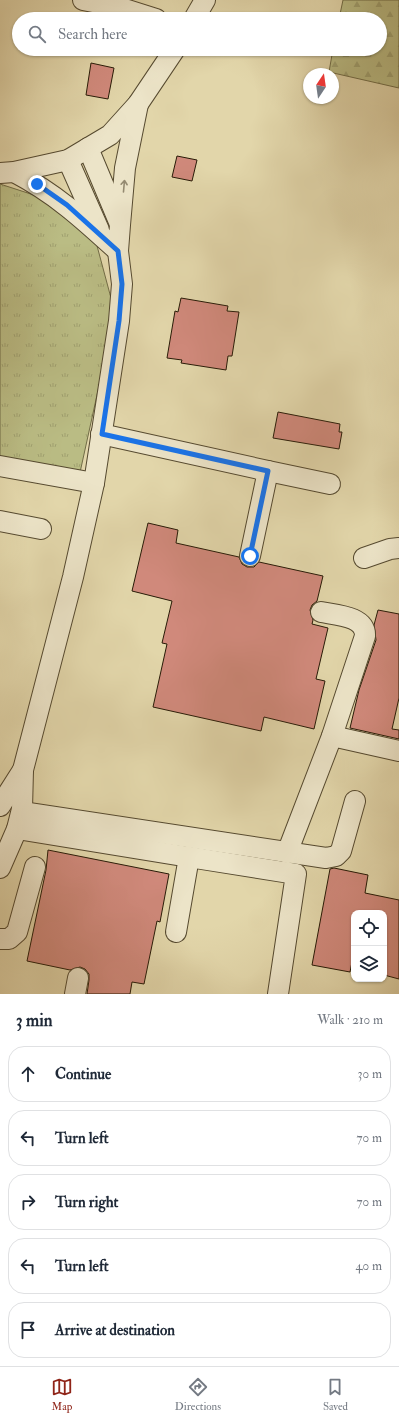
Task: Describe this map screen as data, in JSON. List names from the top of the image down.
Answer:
{
  "north": "top",
  "page": {
    "search": "Search here",
    "heading": ["3 min", "Walk · 210 m"],
    "list": [
      ["Continue", "30 m"],
      ["Turn left", "70 m"],
      ["Turn right", "70 m"],
      ["Turn left", "40 m"],
      "Arrive at destination"
    ],
    "nav": ["Map", "Directions", "Saved"]
  }
}
